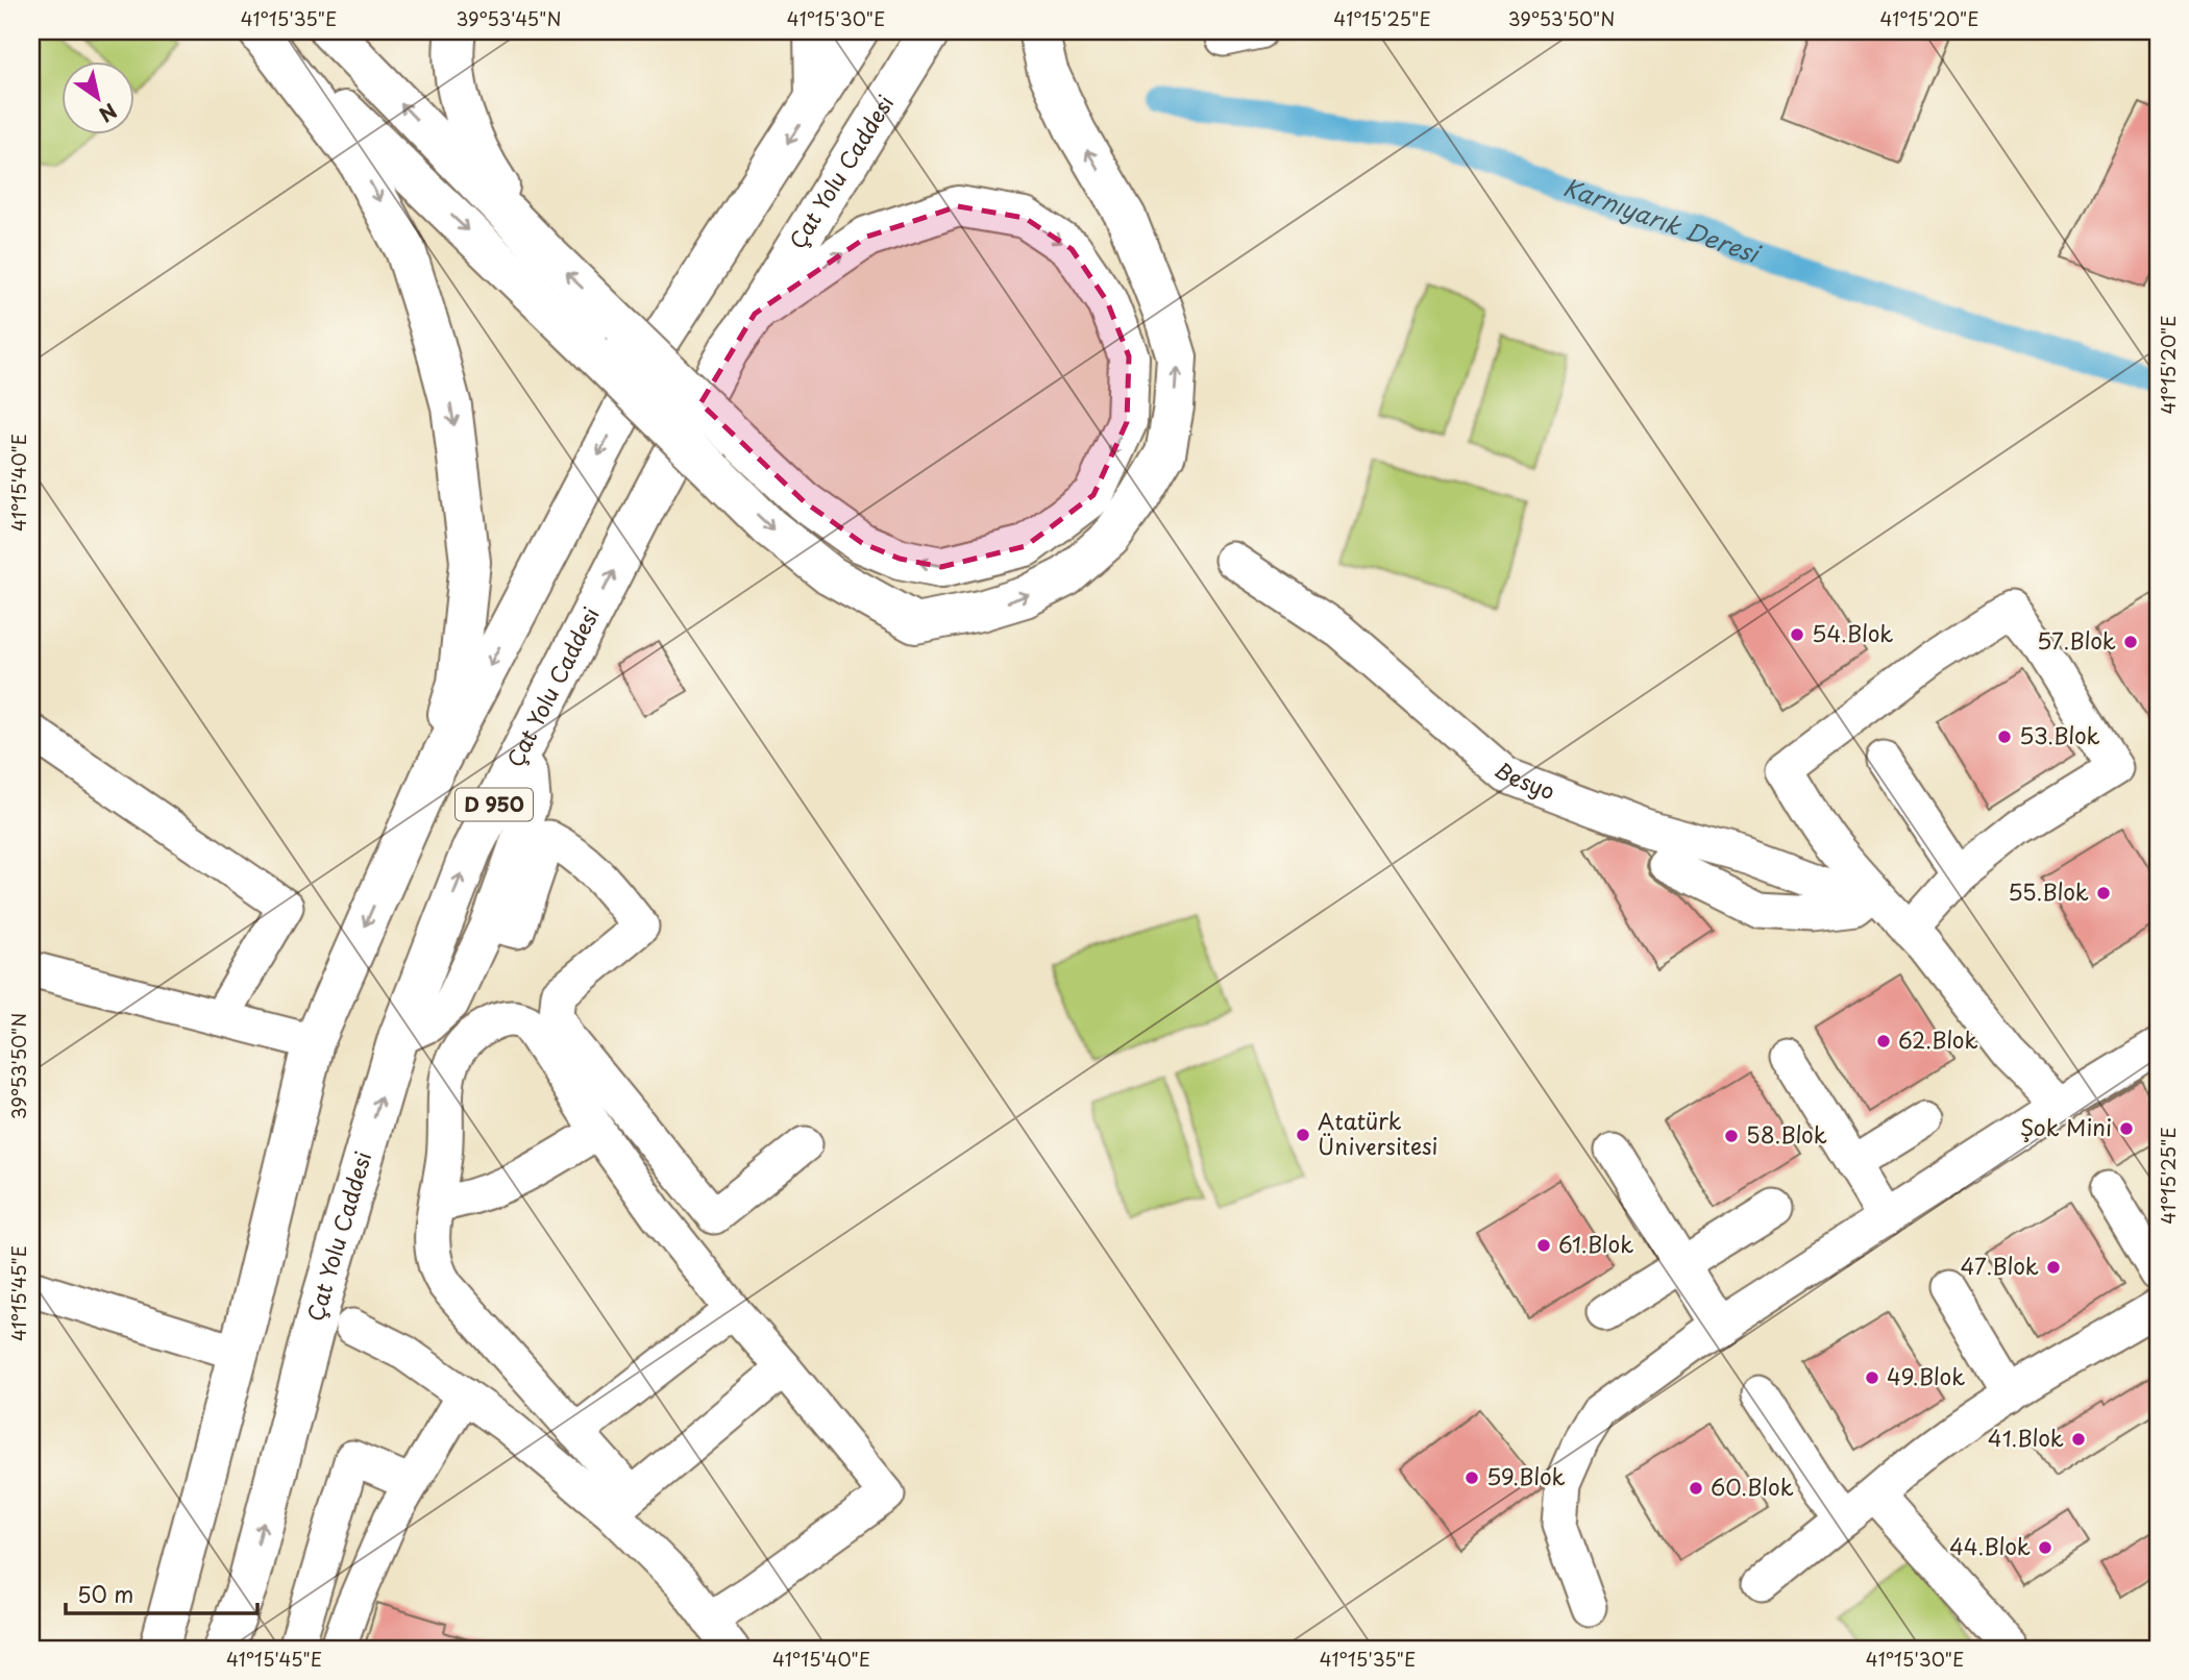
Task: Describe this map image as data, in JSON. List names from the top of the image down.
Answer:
{
  "streets": {
    "highway": ["Çat Yolu Caddesi", "D 950"],
    "street": ["Besyo"]
  },
  "water": ["Karnıyarık Deresi"],
  "places": [
    "54.Blok",
    "57.Blok",
    "53.Blok",
    "55.Blok",
    "62.Blok",
    "Şok Mini",
    "Atatürk Üniversitesi",
    "58.Blok",
    "61.Blok",
    "47.Blok",
    "49.Blok",
    "41.Blok",
    "59.Blok",
    "60.Blok",
    "44.Blok"
  ],
  "scale_bar": "50 m",
  "north": "bottom right",
  "coordinates": [
    "41°15'35\"E",
    "39°53'45\"N",
    "41°15'30\"E",
    "41°15'25\"E",
    "39°53'50\"N",
    "41°15'20\"E",
    "41°15'40\"E",
    "41°15'45\"E"
  ]
}
